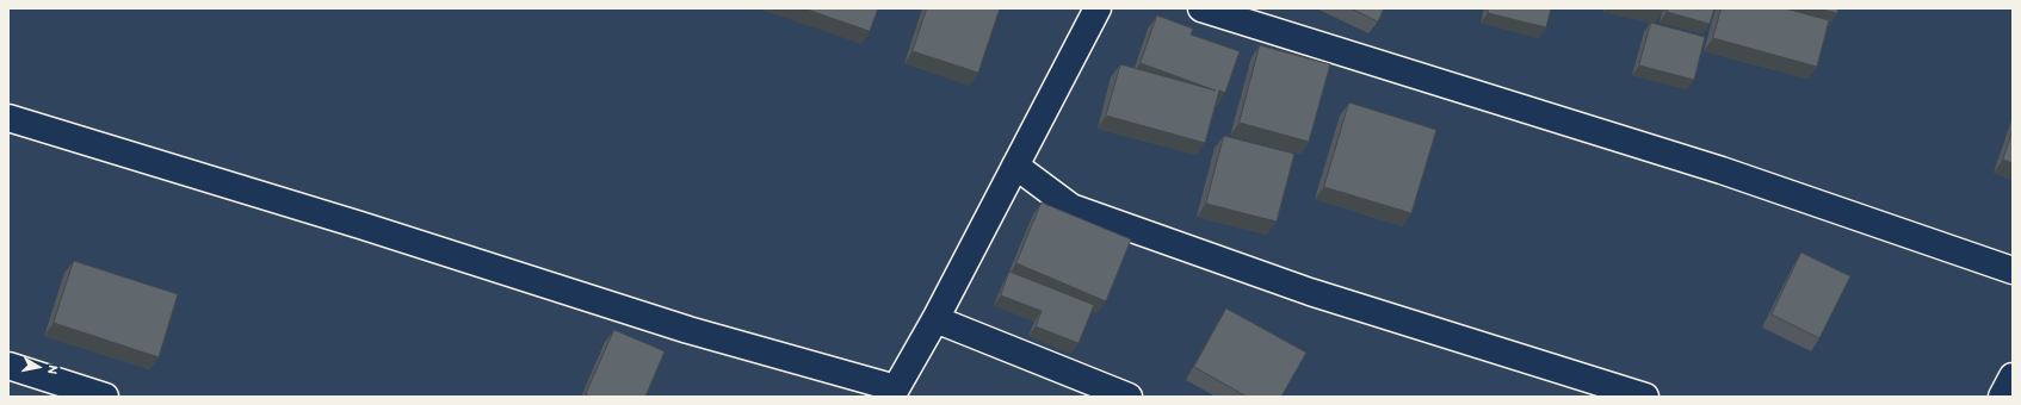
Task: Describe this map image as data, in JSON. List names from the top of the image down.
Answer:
{
  "north": "right"
}
